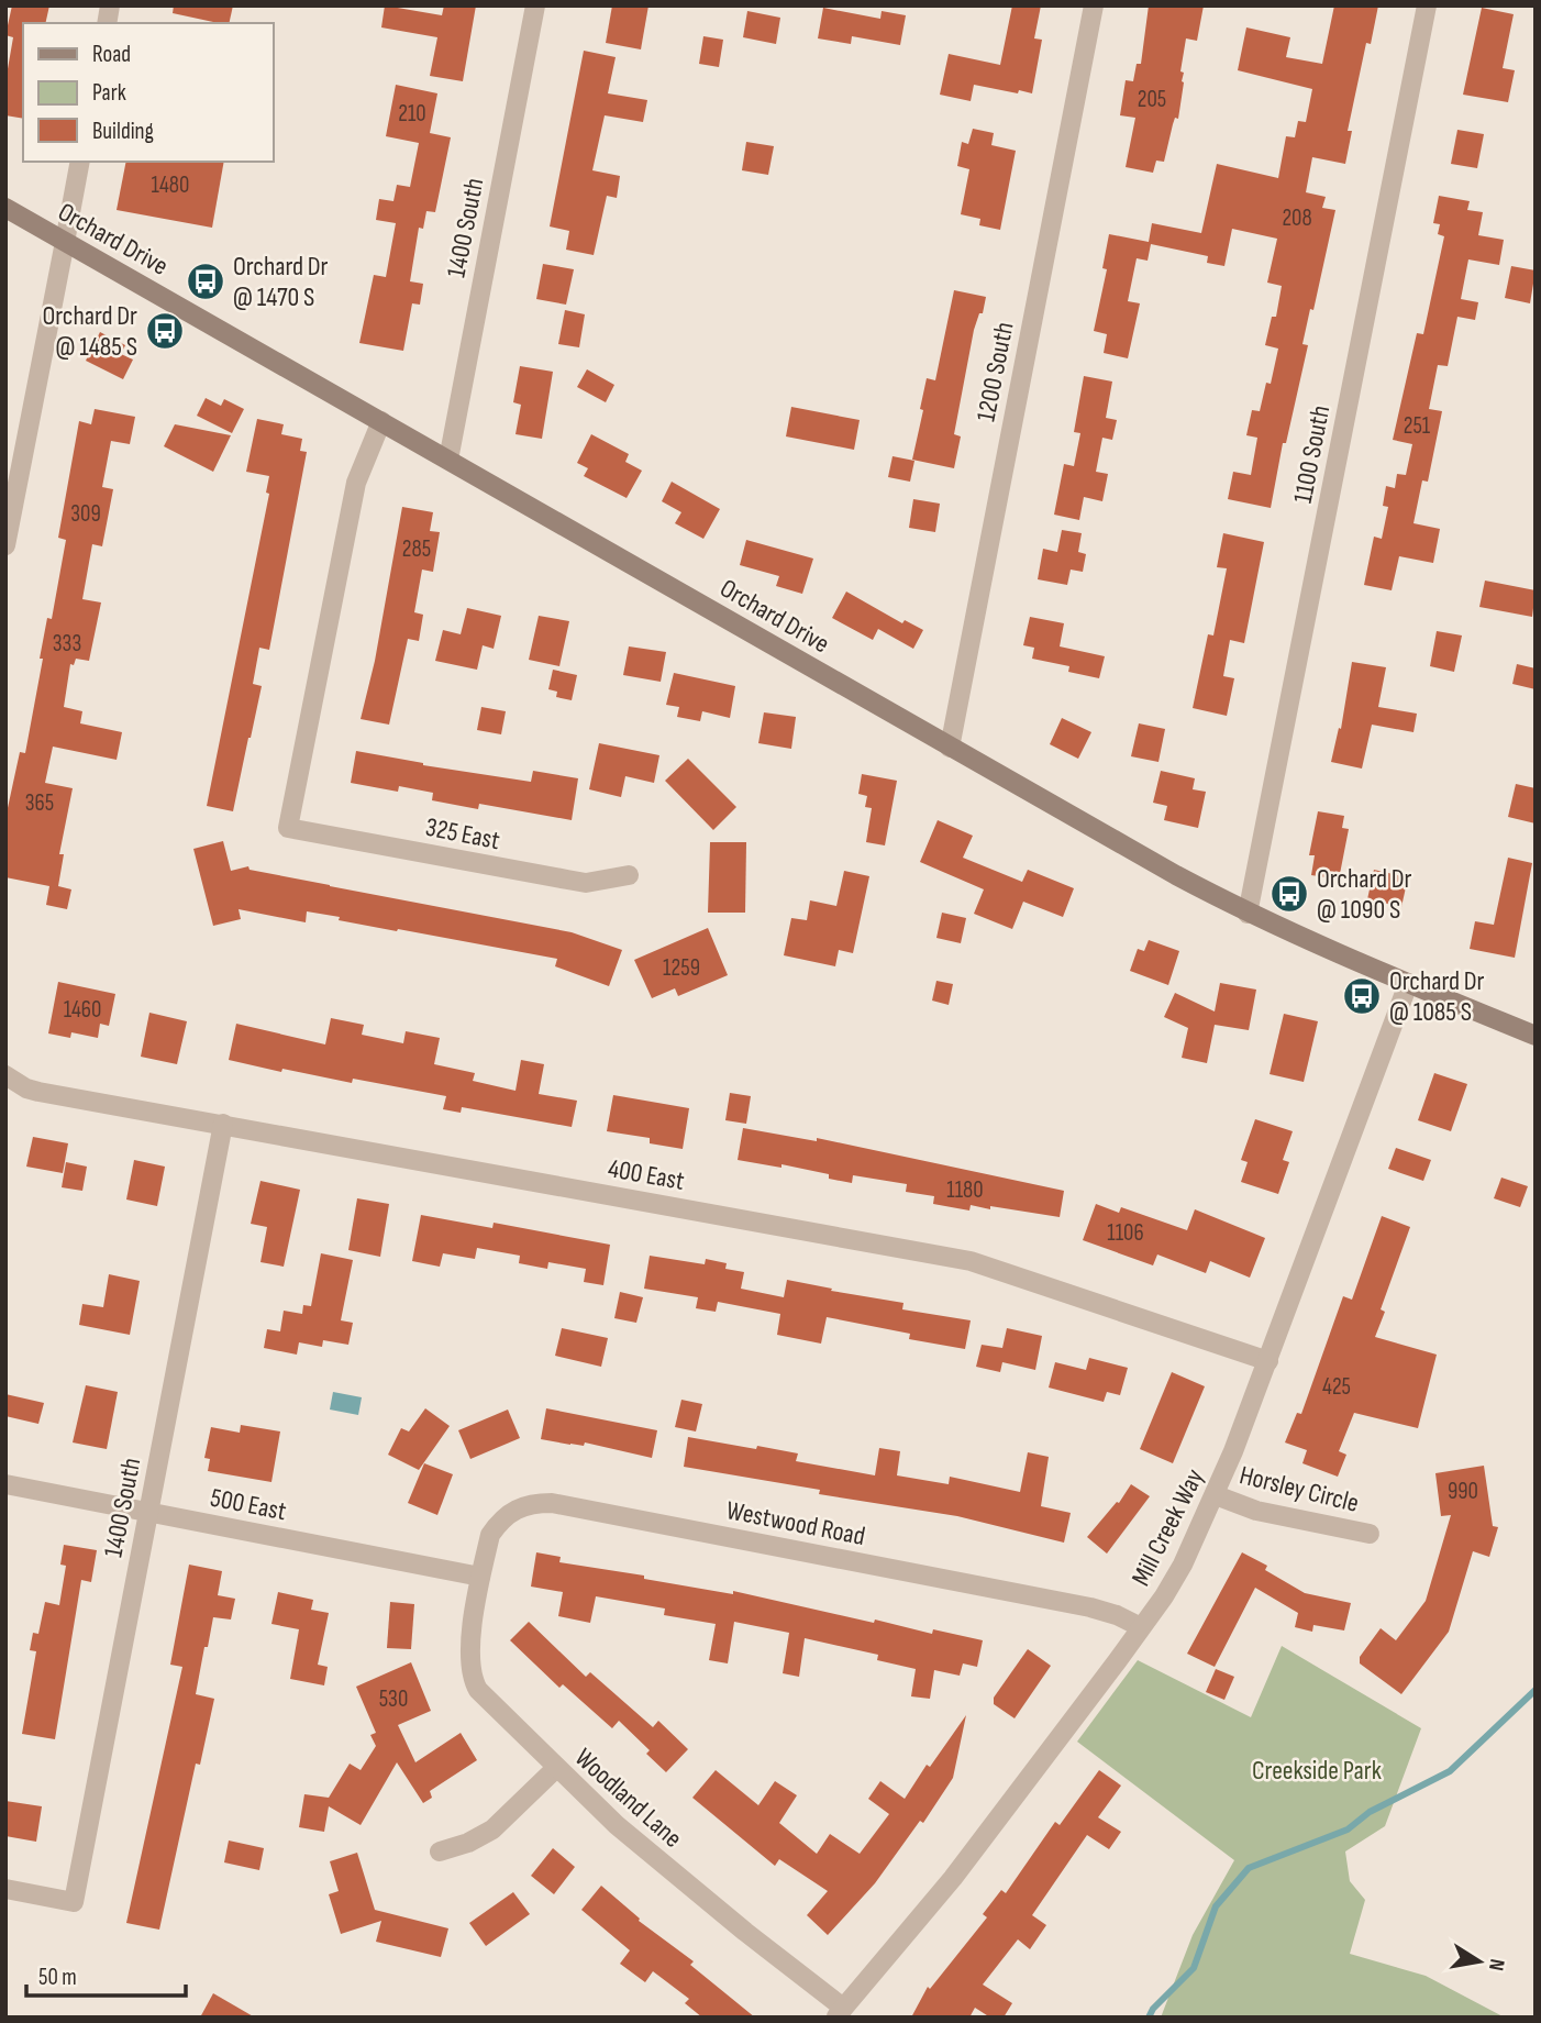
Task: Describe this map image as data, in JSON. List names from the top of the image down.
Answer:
{
  "streets": {
    "main road": ["Orchard Drive"],
    "street": [
      "1400 South",
      "1200 South",
      "1100 South",
      "325 East",
      "400 East",
      "Horsley Circle",
      "500 East",
      "Westwood Road",
      "Mill Creek Way",
      "Woodland Lane"
    ]
  },
  "crossings": [
    ["1400 South", "Orchard Drive"],
    ["1400 South", "400 East"],
    ["1400 South", "500 East"],
    ["Orchard Drive", "1200 South"],
    ["Orchard Drive", "1100 South"],
    ["Orchard Drive", "325 East"],
    ["Orchard Drive", "Mill Creek Way"],
    ["400 East", "Mill Creek Way"],
    ["Horsley Circle", "Mill Creek Way"],
    ["500 East", "Westwood Road"],
    ["500 East", "Woodland Lane"],
    ["Westwood Road", "Mill Creek Way"],
    ["Westwood Road", "Woodland Lane"],
    ["Mill Creek Way", "Woodland Lane"]
  ],
  "parks": ["Creekside Park"],
  "places": {
    "bus stop": [
      "Orchard Dr @ 1470 S",
      "Orchard Dr @ 1485 S",
      "Orchard Dr @ 1090 S",
      "Orchard Dr @ 1085 S"
    ]
  },
  "house_numbers": [
    "205",
    "210",
    "1480",
    "208",
    "251",
    "309",
    "285",
    "333",
    "365",
    "1259",
    "1460",
    "1180",
    "1106",
    "425",
    "990",
    "530"
  ],
  "legend": ["Road", "Park", "Building"],
  "scale_bar": "50 m",
  "north": "right"
}
